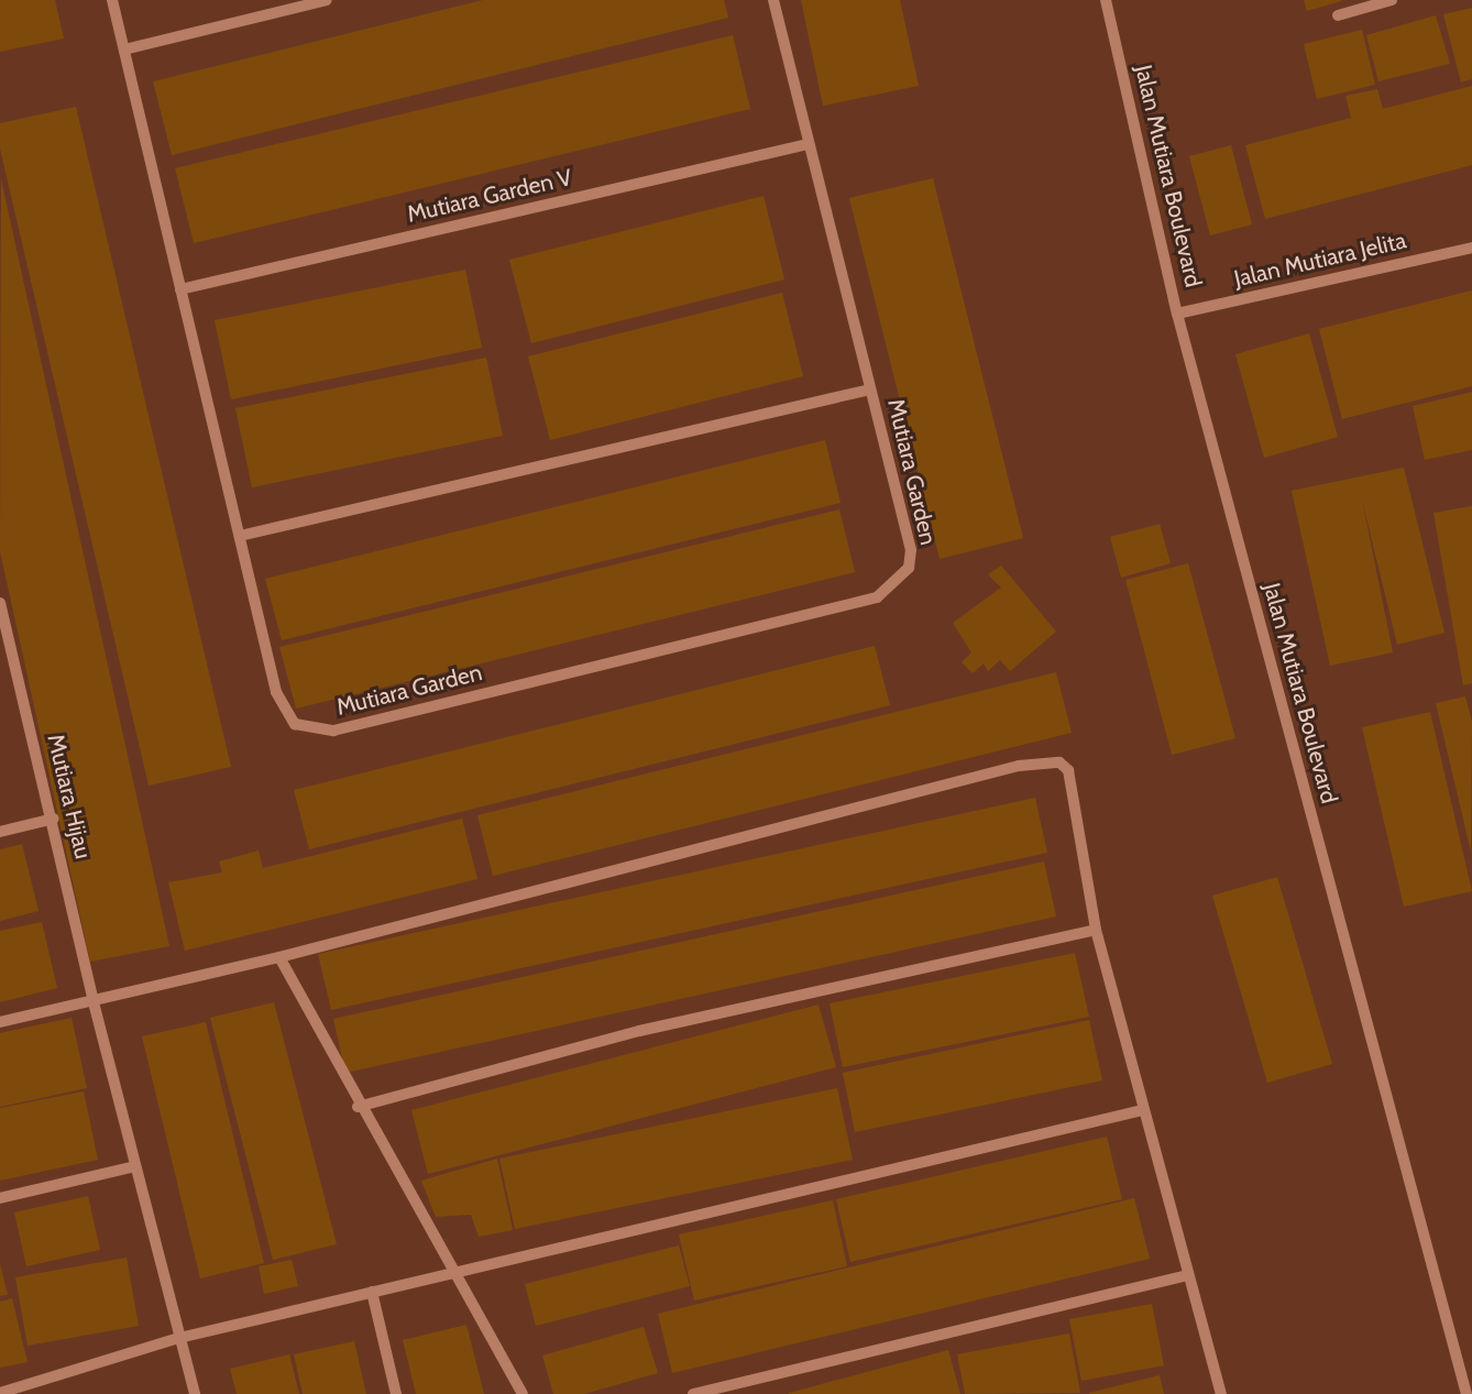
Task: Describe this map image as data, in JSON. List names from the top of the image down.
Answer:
{
  "streets": {
    "street": [
      "Jalan Mutiara Boulevard",
      "Mutiara Garden V",
      "Jalan Mutiara Jelita",
      "Mutiara Garden",
      "Mutiara Hijau"
    ]
  },
  "crossings": [
    ["Jalan Mutiara Boulevard", "Jalan Mutiara Jelita"],
    ["Mutiara Garden V", "Mutiara Garden"]
  ]
}
